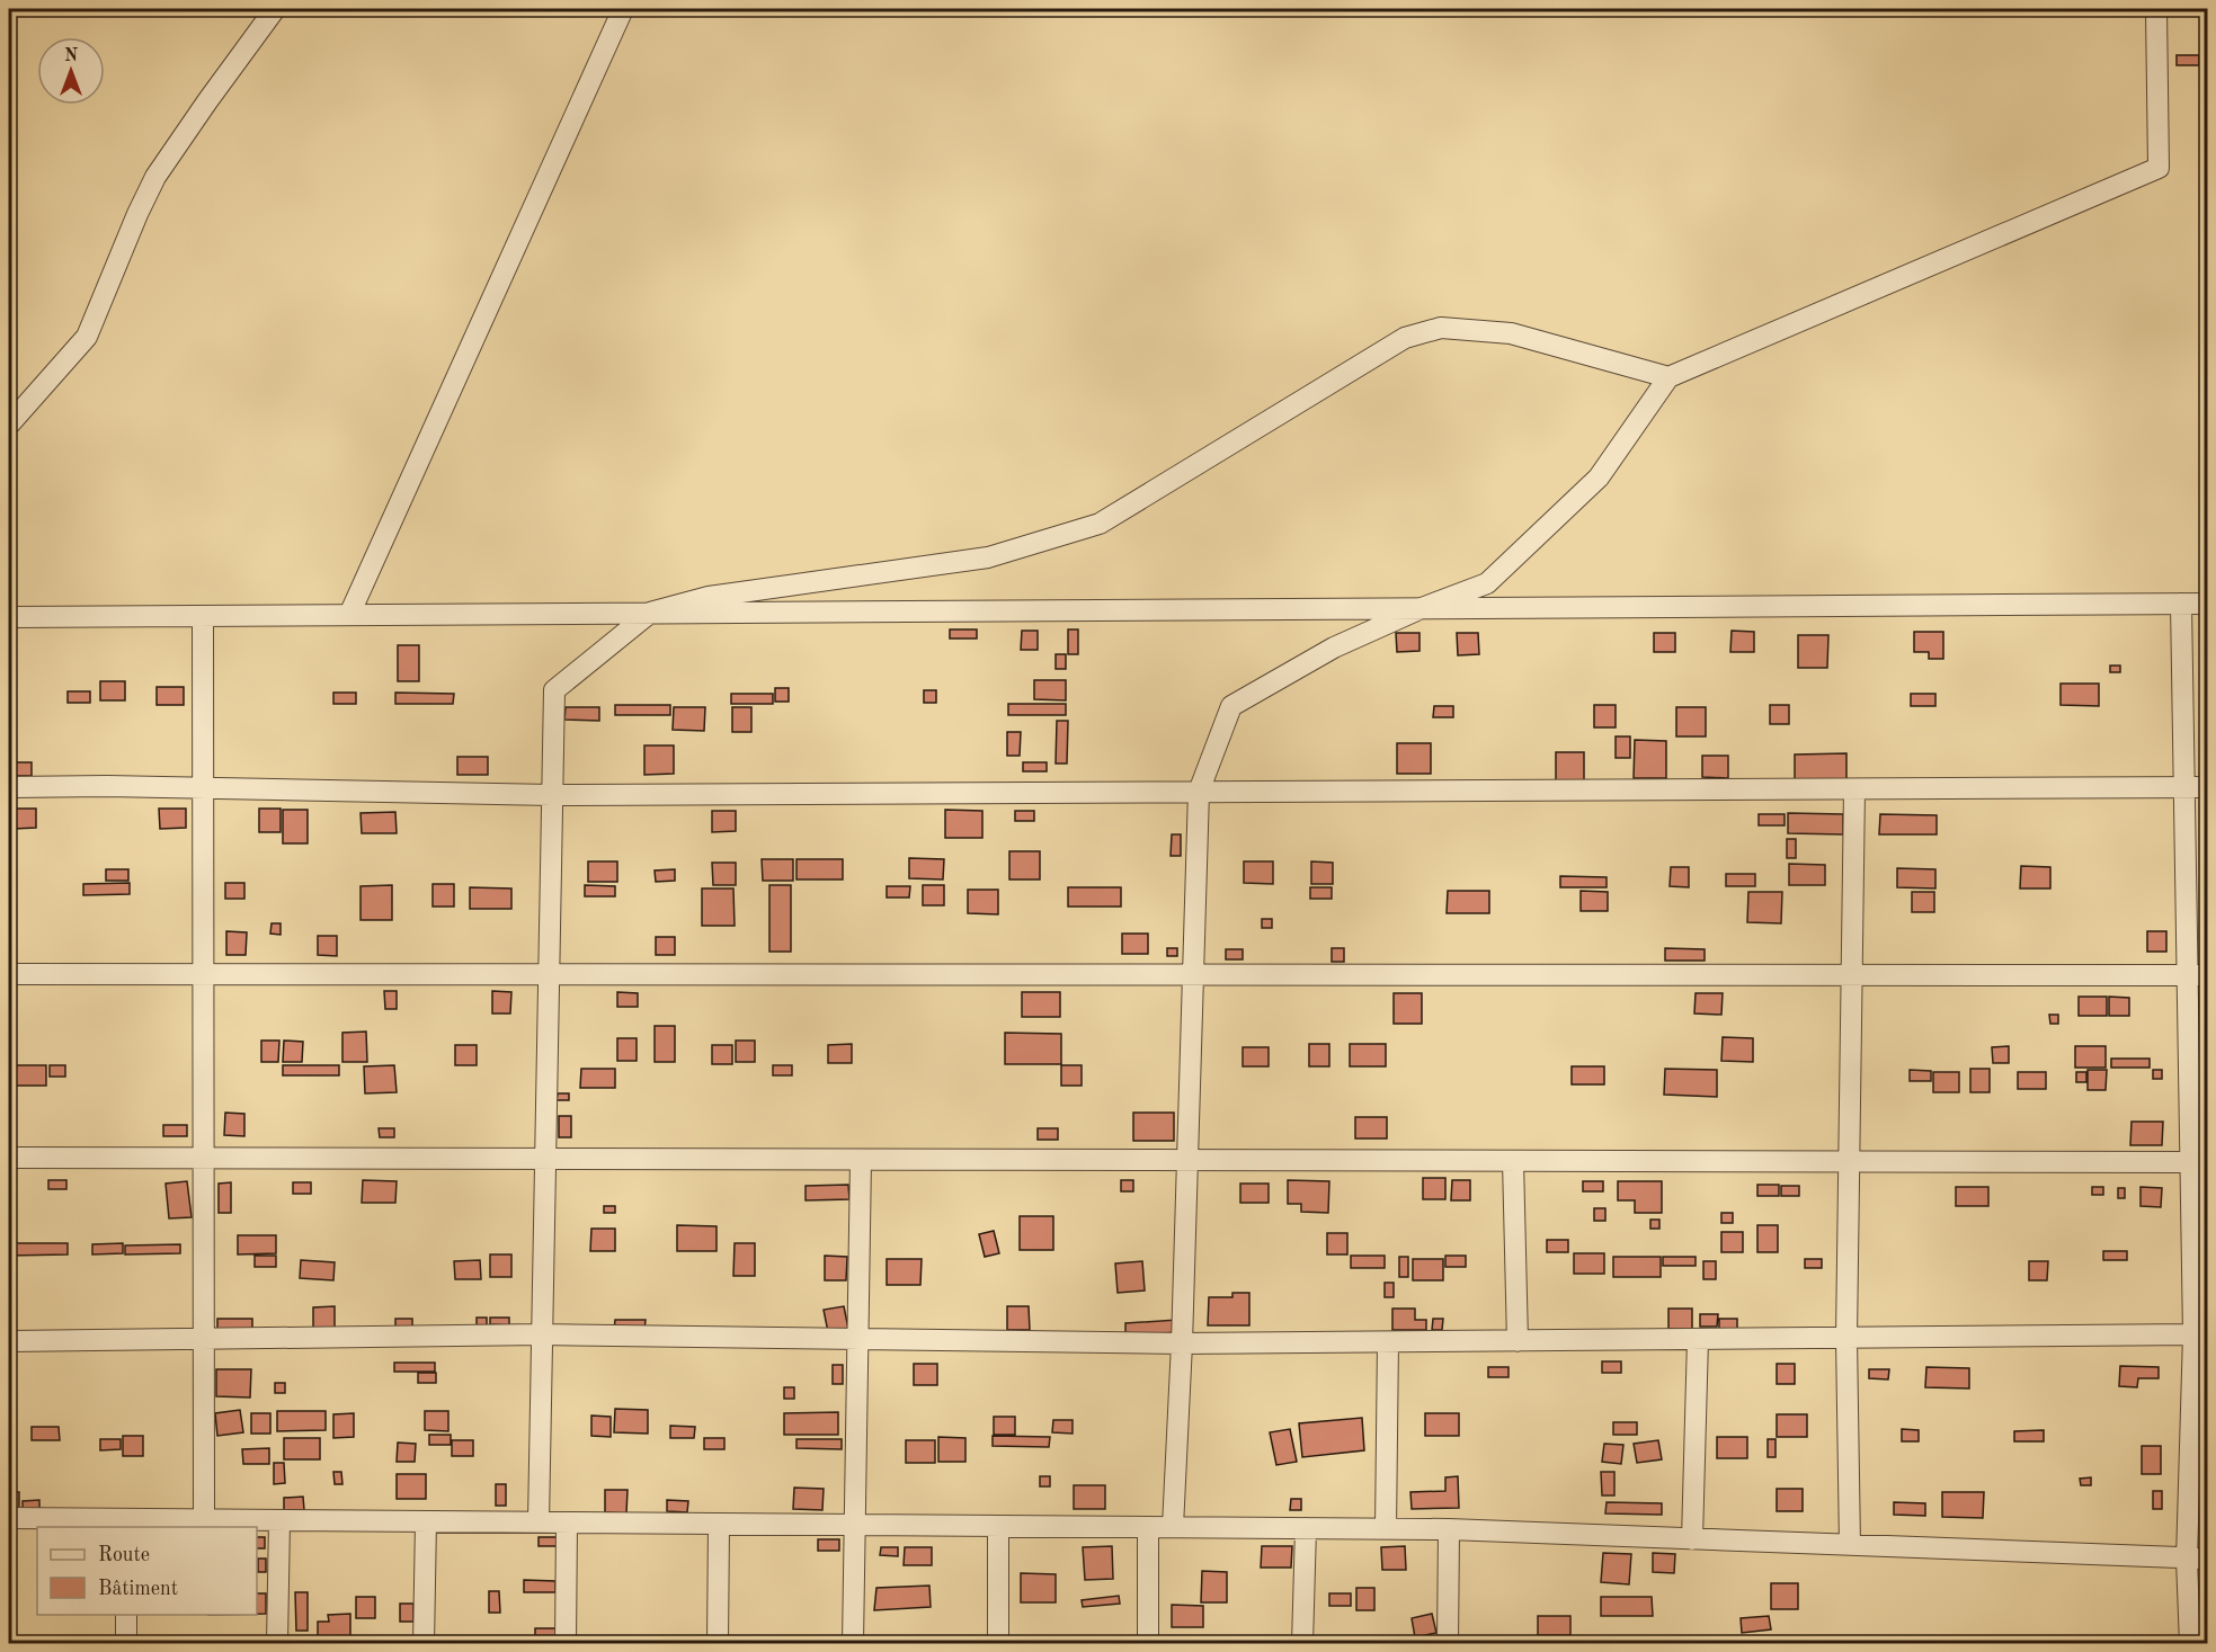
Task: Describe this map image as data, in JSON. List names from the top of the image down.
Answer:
{
  "legend": ["Route", "Bâtiment"],
  "north": "top"
}
